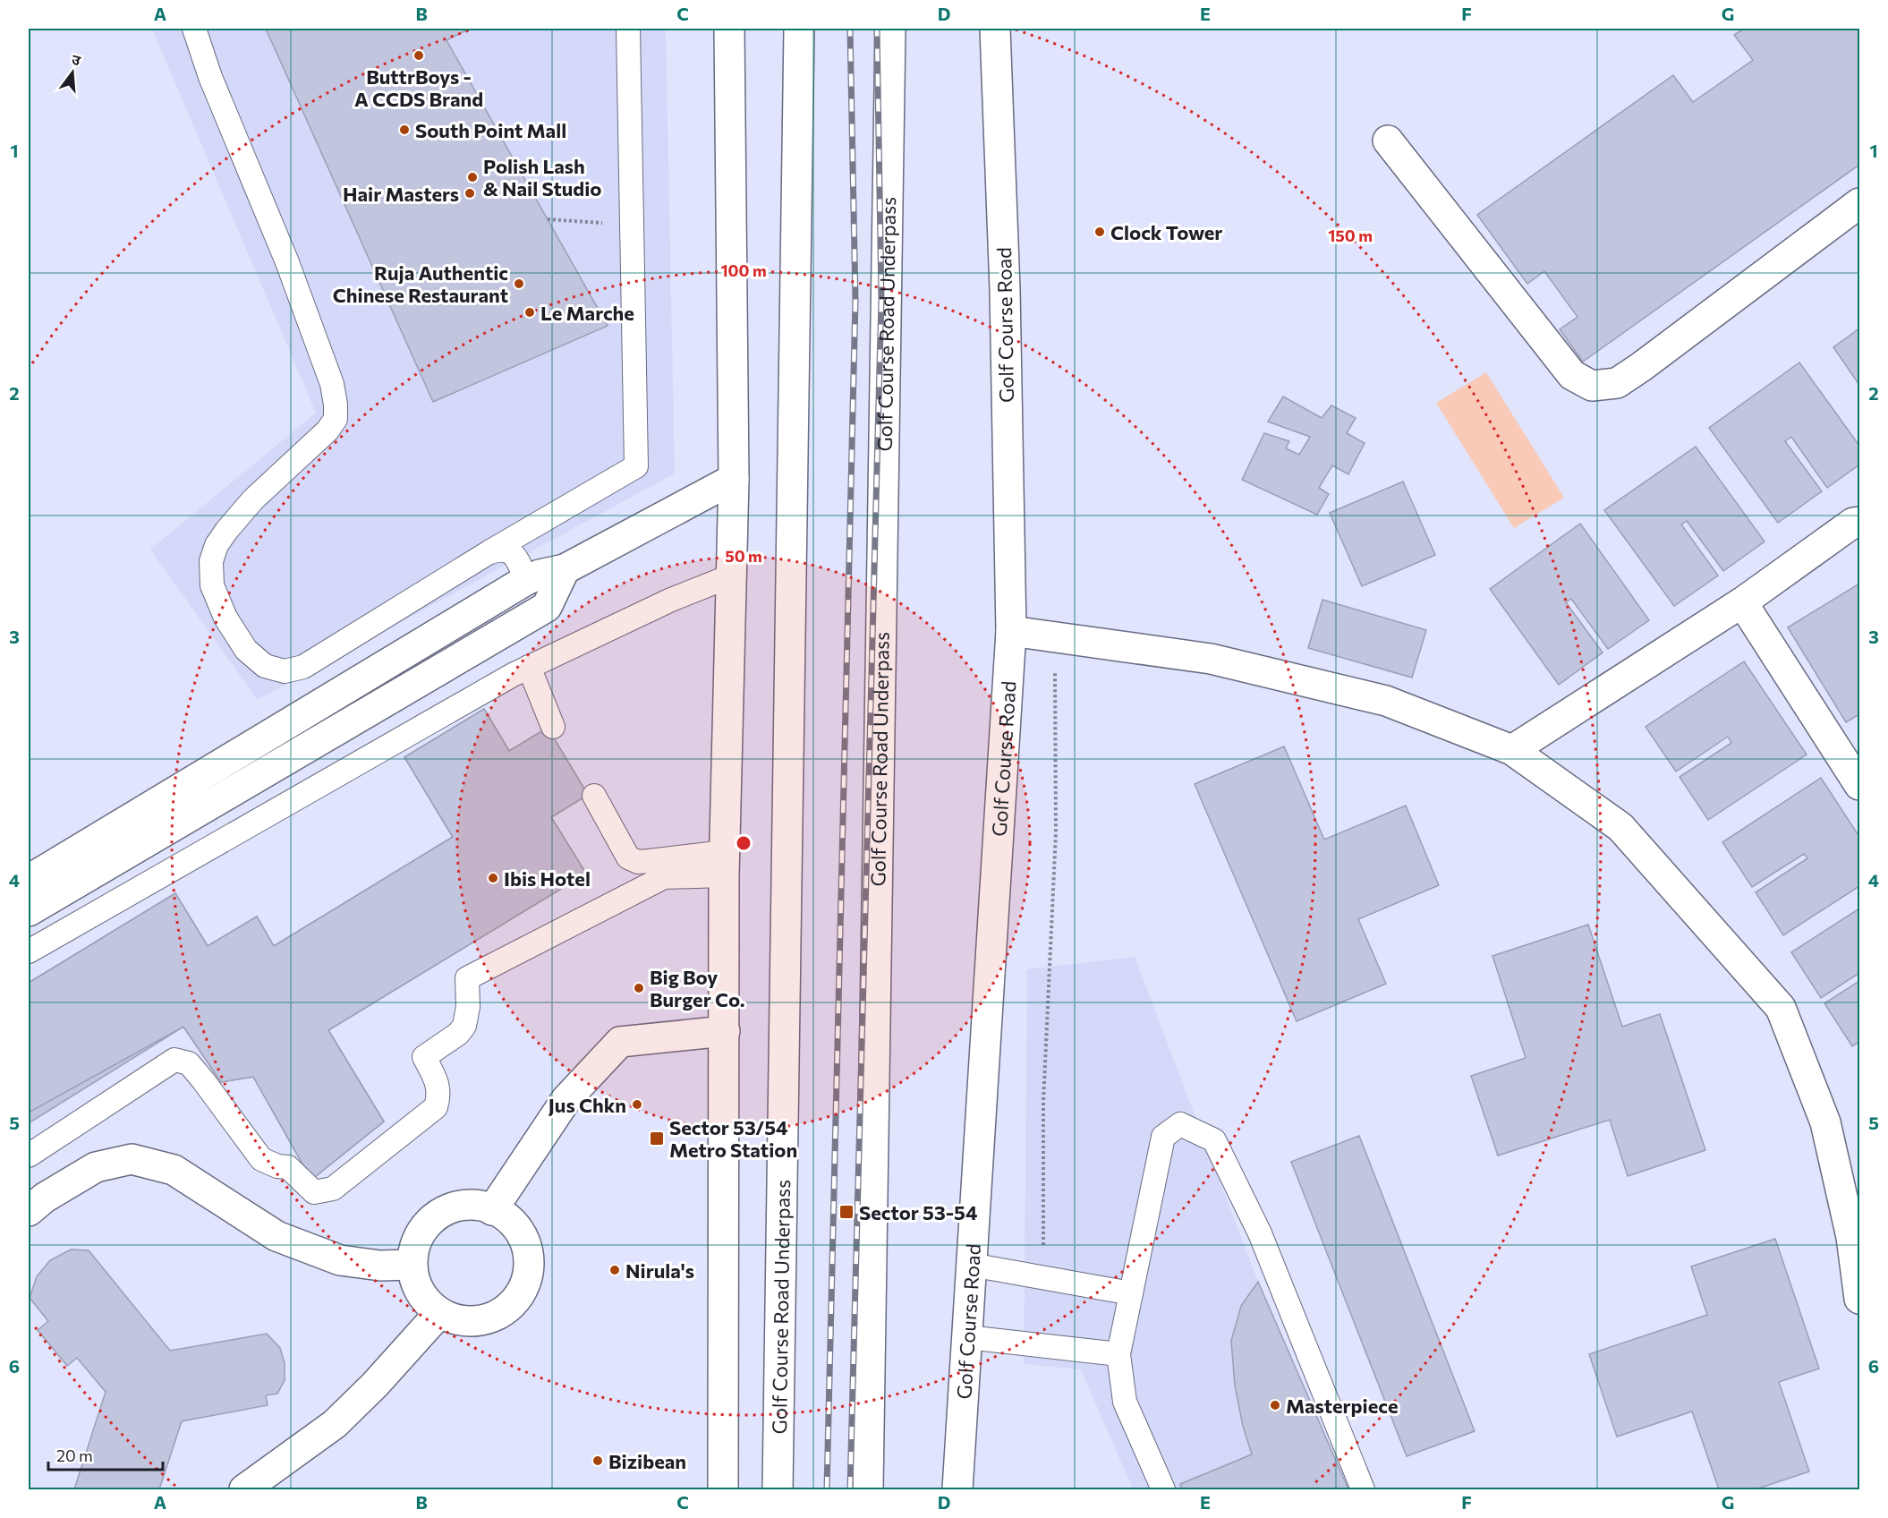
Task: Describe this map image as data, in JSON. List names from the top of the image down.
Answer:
{
  "streets": {
    "street": ["Golf Course Road Underpass", "Golf Course Road"]
  },
  "places": {
    "other": [
      "ButtrBoys - A CCDS Brand",
      "South Point Mall",
      "Polish Lash & Nail Studio",
      "Hair Masters",
      "Clock Tower",
      "Ruja Authentic Chinese Restaurant",
      "Le Marche",
      "Ibis Hotel",
      "Big Boy Burger Co.",
      "Jus Chkn",
      "Nirula's",
      "Masterpiece",
      "Bizibean"
    ],
    "transit": ["Sector 53/54 Metro Station", "Sector 53-54"]
  },
  "scale_bar": "20 m",
  "north": "top",
  "grid": {
    "columns": [
      "A",
      "B",
      "C",
      "D",
      "E",
      "F",
      "G"
    ],
    "rows": [
      "1",
      "2",
      "3",
      "4",
      "5",
      "6"
    ]
  },
  "rings": ["150 m", "100 m", "50 m"]
}
